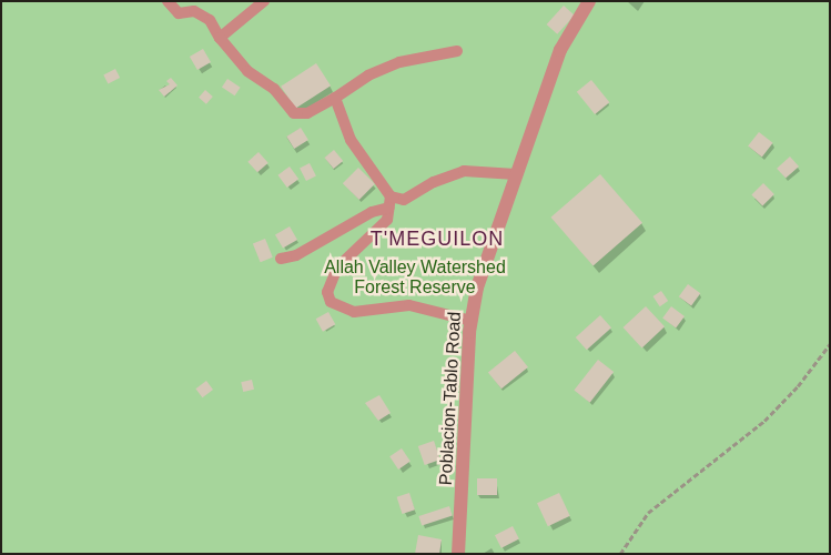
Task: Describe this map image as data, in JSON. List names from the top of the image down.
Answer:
{
  "streets": {
    "street": ["Poblacion-Tablo Road"]
  },
  "districts": ["T'MEGUILON"],
  "parks": ["Allah Valley Watershed Forest Reserve"]
}
